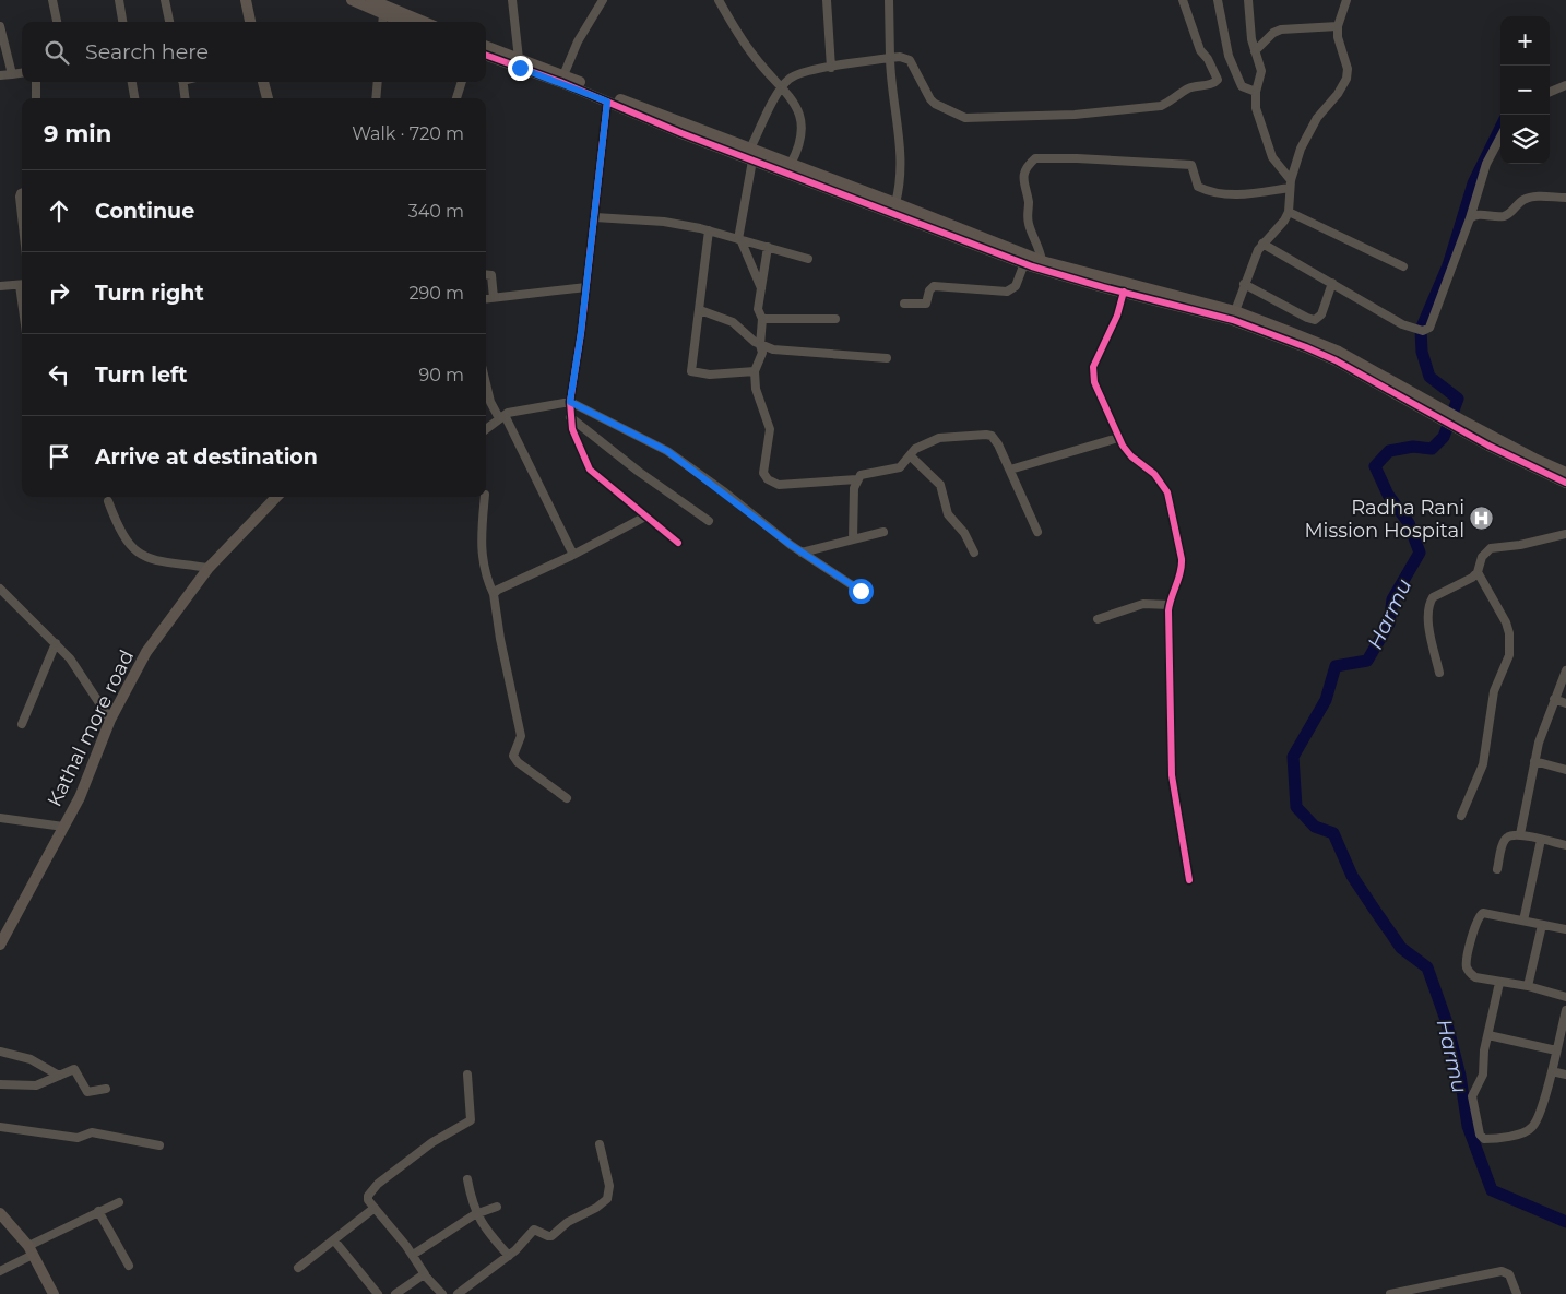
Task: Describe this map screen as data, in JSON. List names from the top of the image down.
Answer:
{
  "streets": {
    "street": ["Kathal more road"]
  },
  "water": ["Harmu"],
  "places": {
    "hospital": ["Radha Rani Mission Hospital"]
  },
  "page": {
    "map_buttons": ["+", "−"],
    "search": "Search here",
    "heading": ["9 min", "Walk · 720 m"],
    "list": [
      ["Continue", "340 m"],
      ["Turn right", "290 m"],
      ["Turn left", "90 m"],
      "Arrive at destination"
    ]
  }
}
